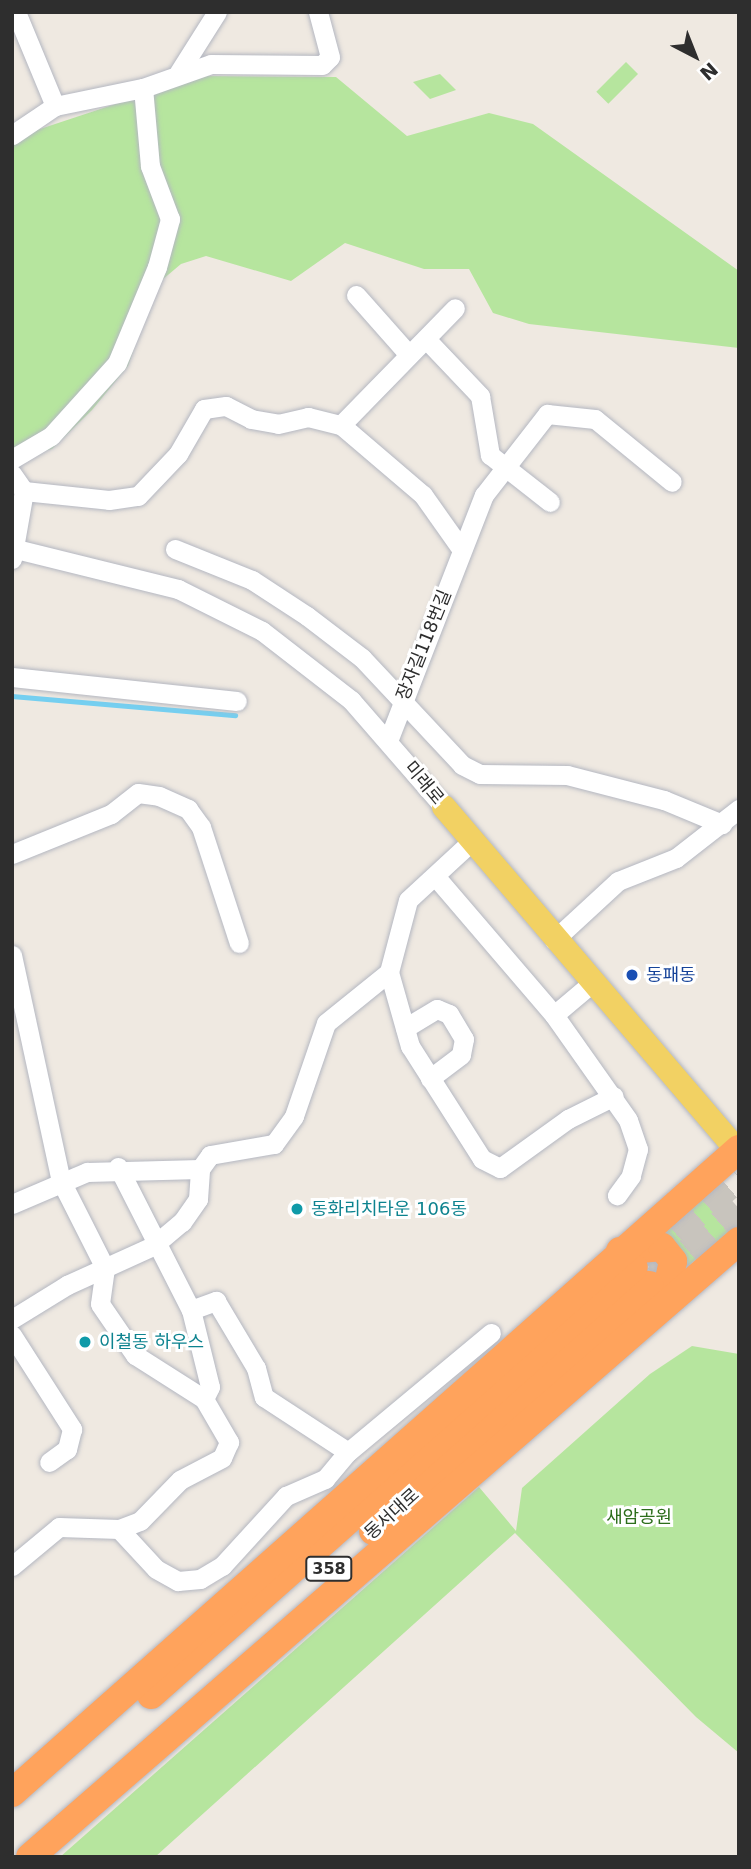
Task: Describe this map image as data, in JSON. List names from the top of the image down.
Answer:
{
  "streets": {
    "highway": ["동서대로", "358"],
    "main road": ["미래로"],
    "street": ["장자길118번길"]
  },
  "crossings": [
    ["장자길118번길", "미래로"]
  ],
  "parks": ["새암공원"],
  "places": ["동패동", "동화리치타운 106동", "이철동 하우스"],
  "north": "bottom right"
}
